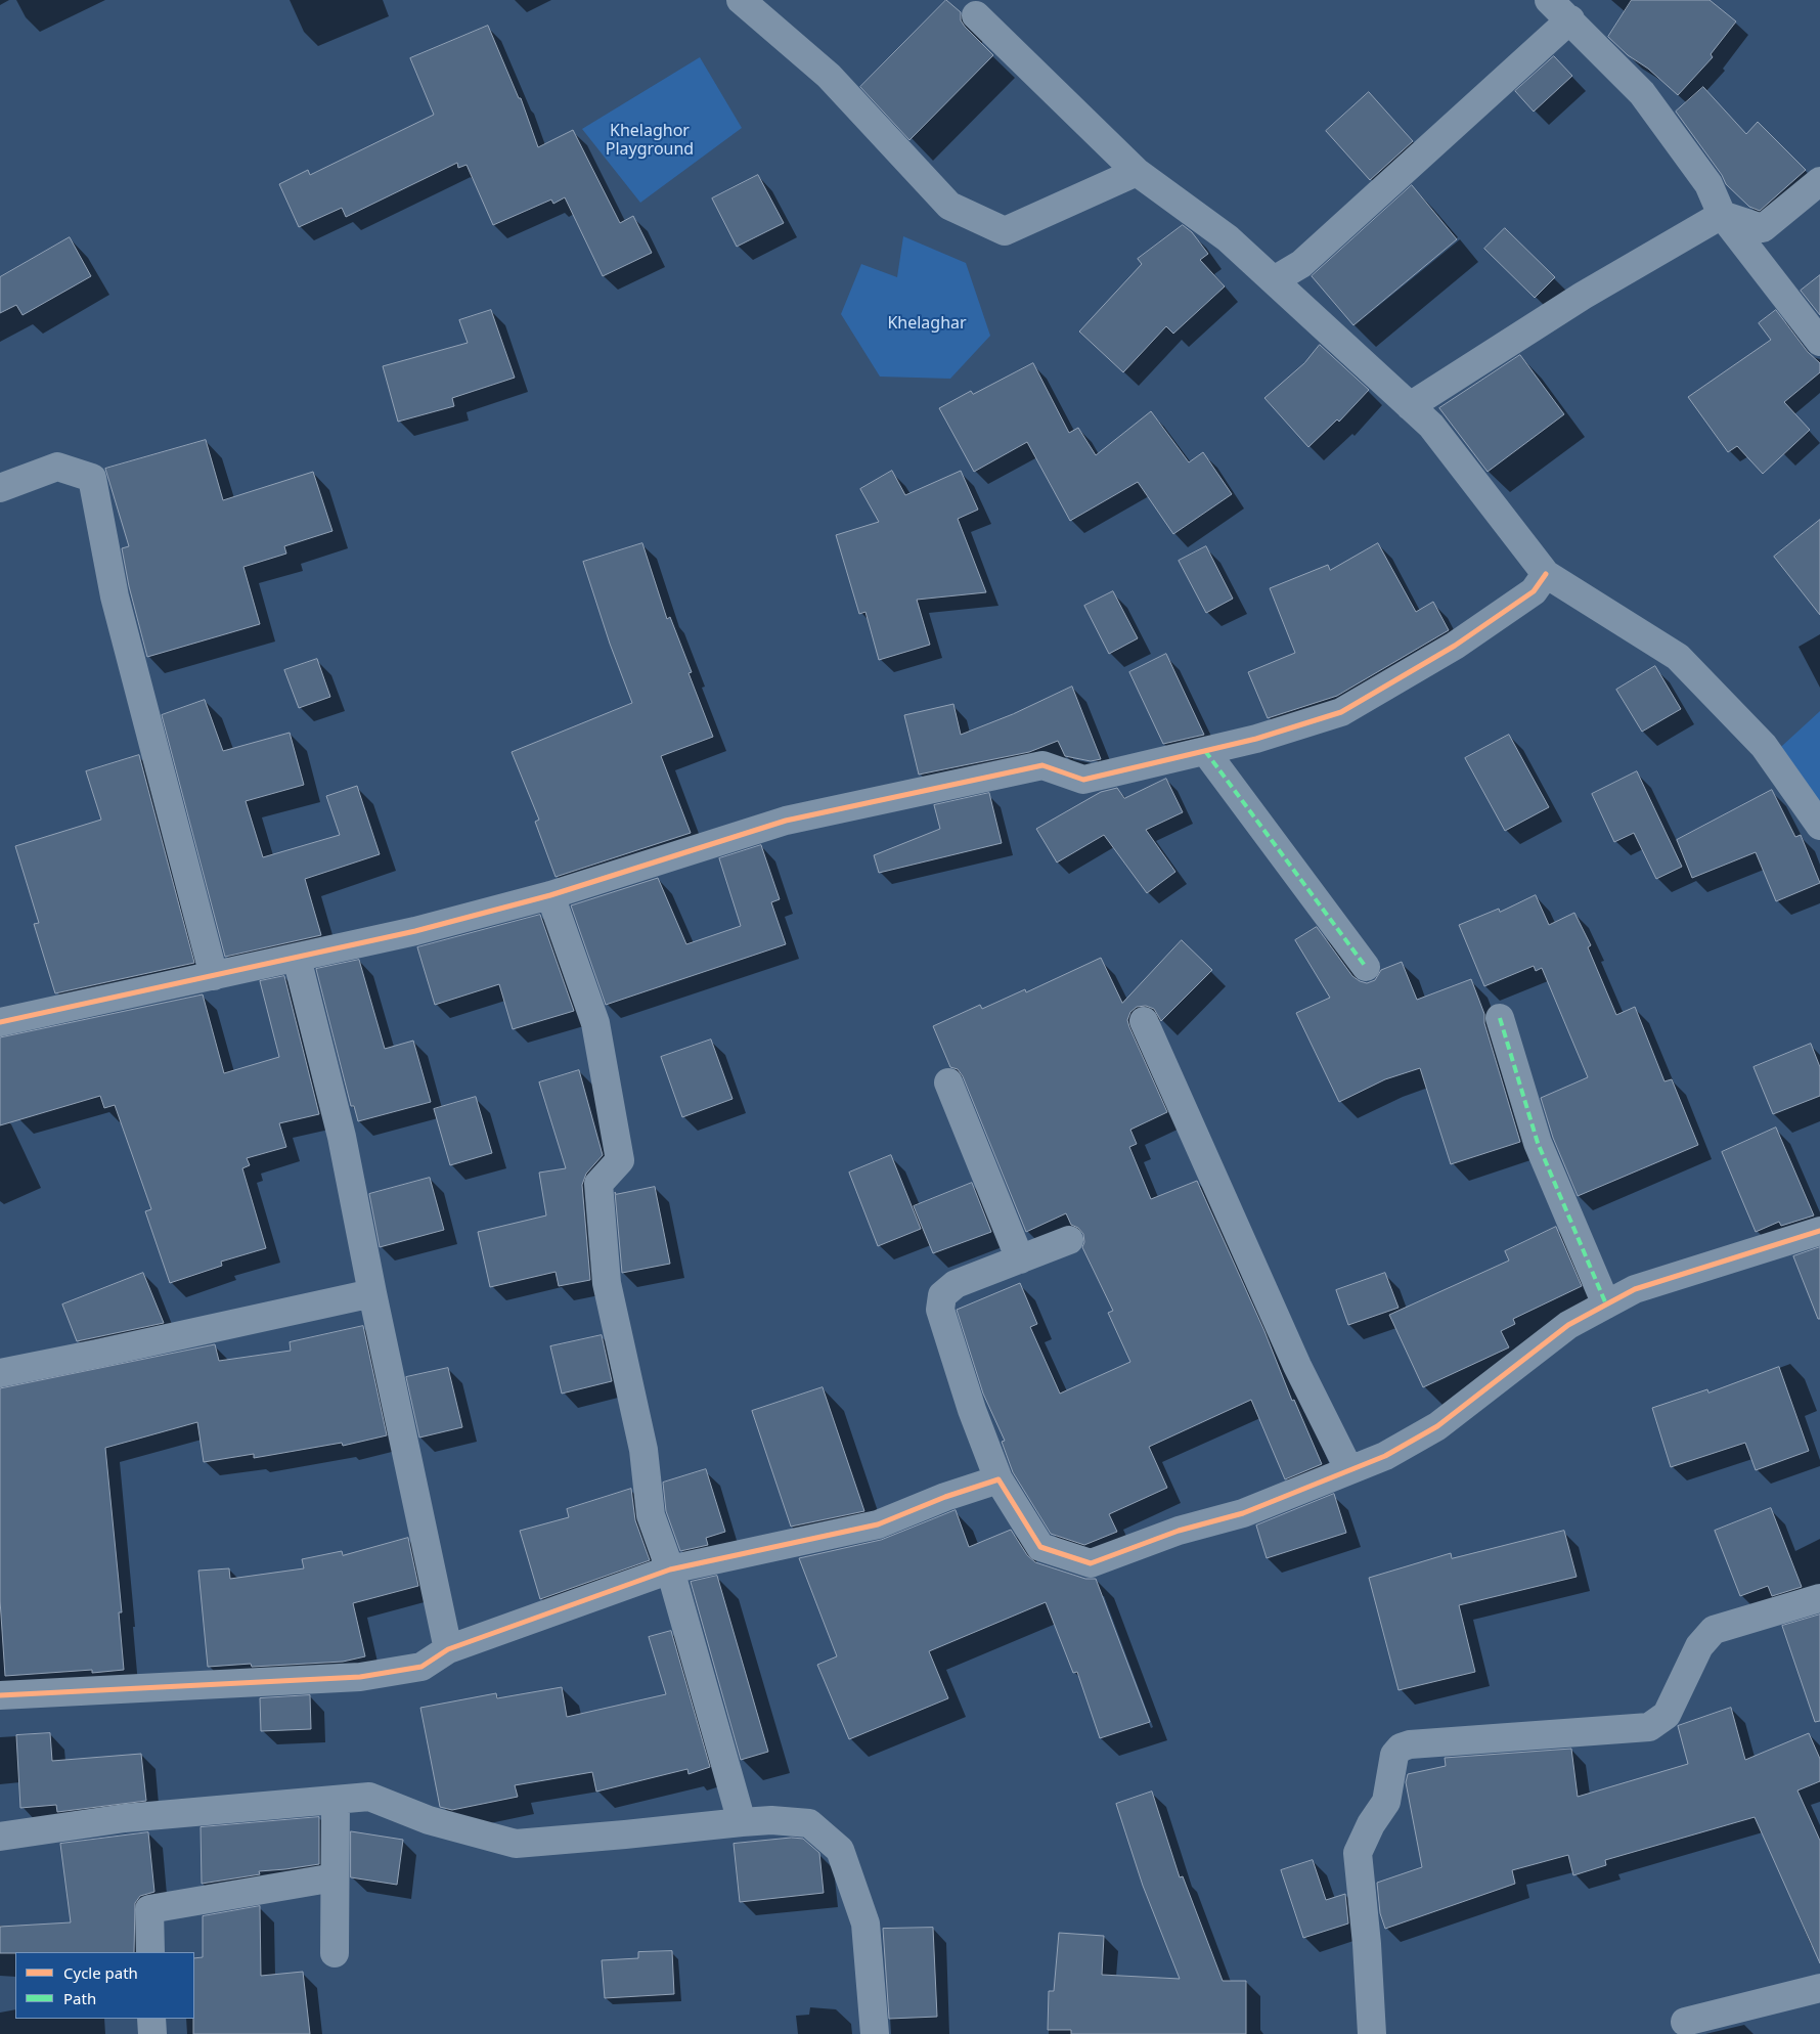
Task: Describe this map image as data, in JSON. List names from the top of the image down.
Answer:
{
  "parks": ["Khelaghor Playground", "Khelaghar"],
  "legend": ["Cycle path", "Path"]
}
